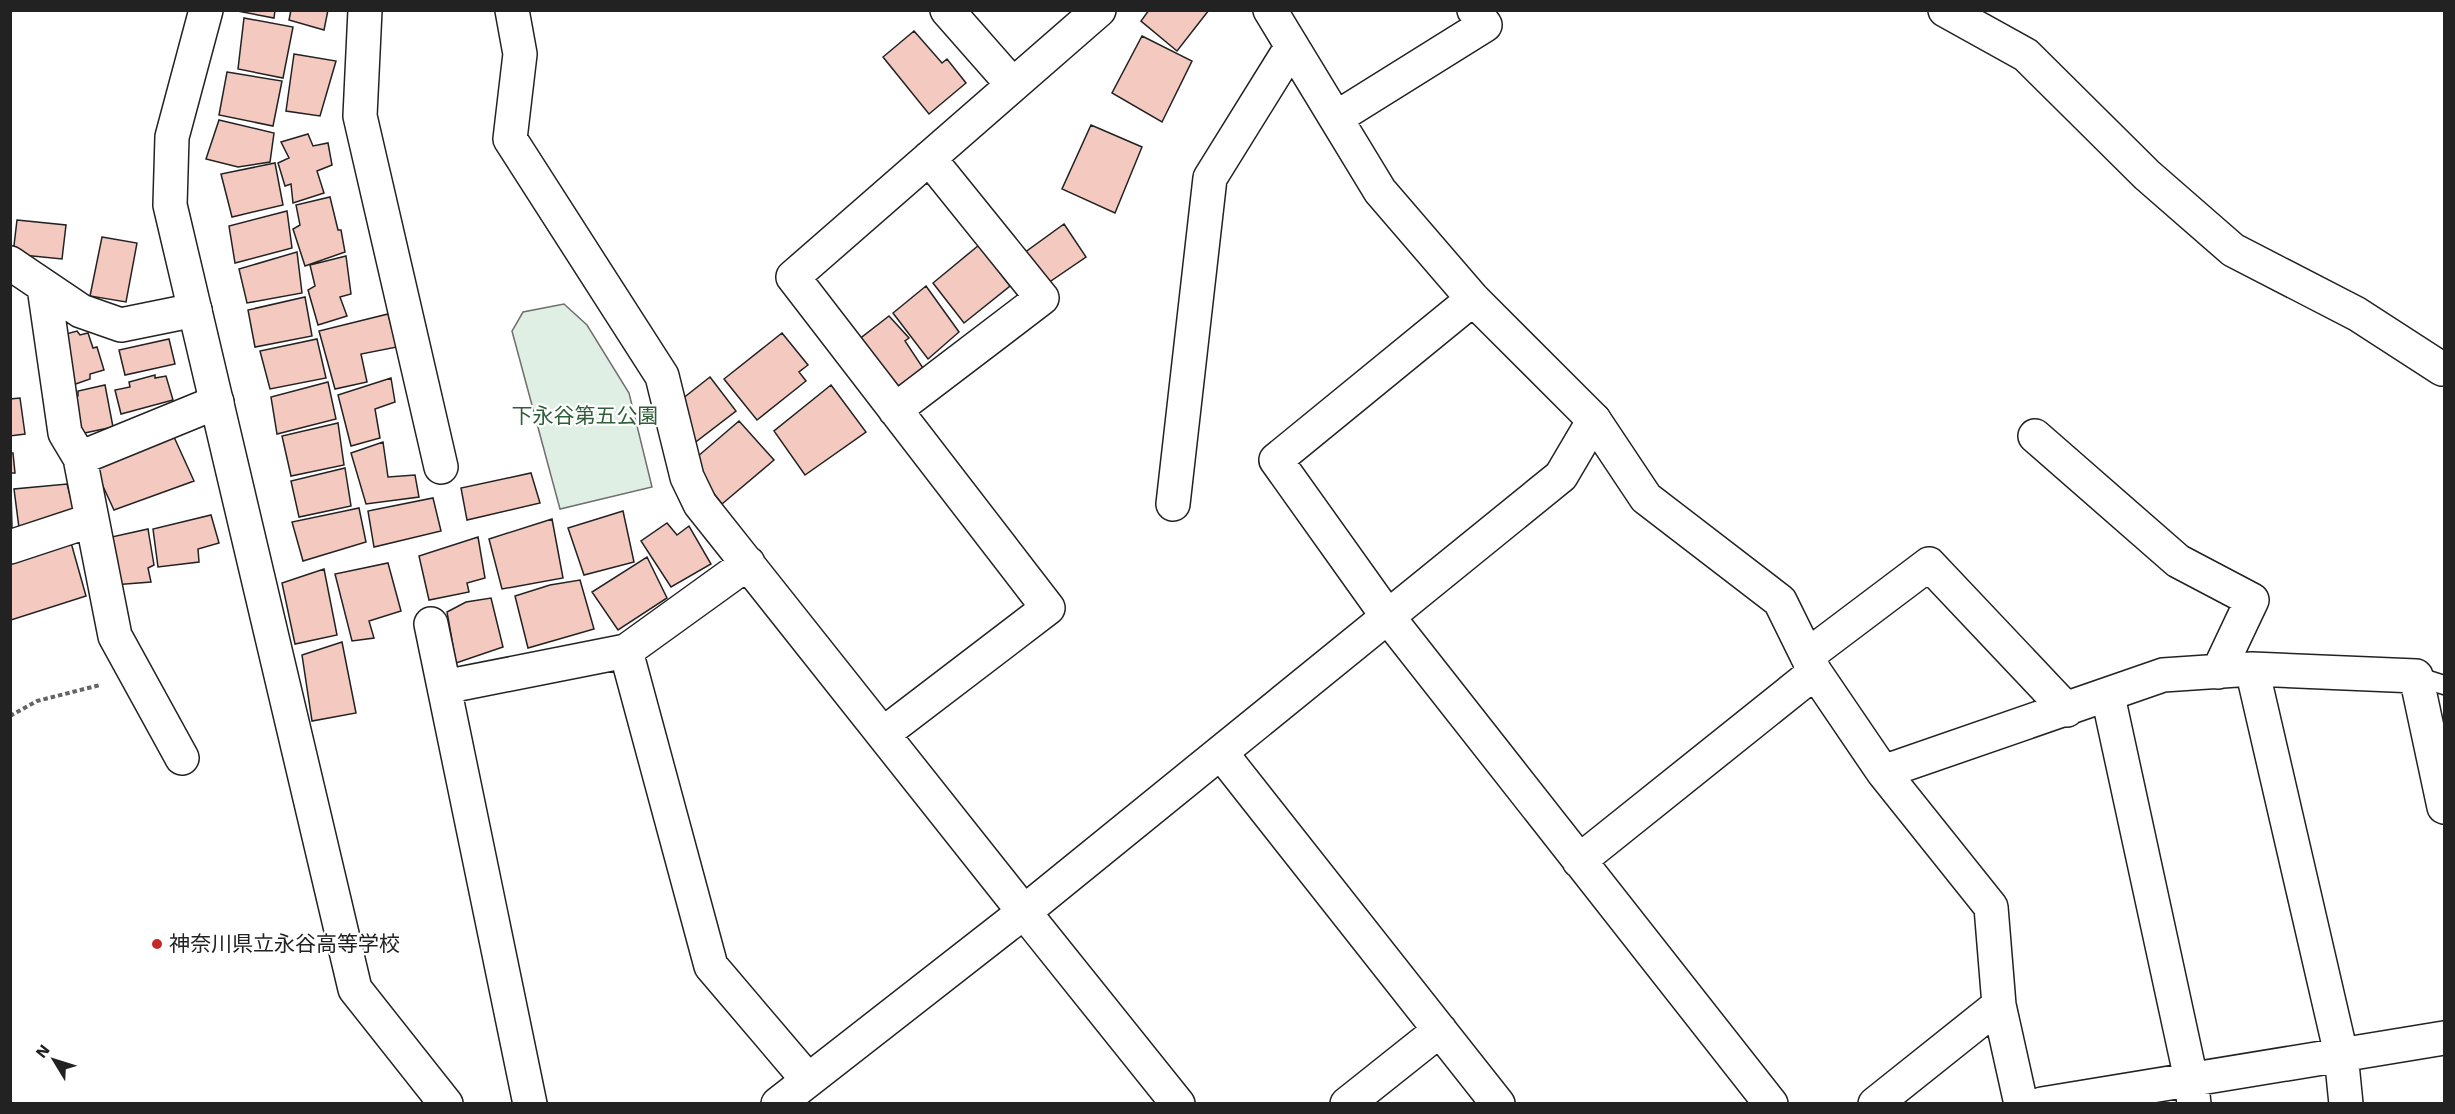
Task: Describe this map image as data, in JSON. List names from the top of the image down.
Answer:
{
  "parks": ["下永谷第五公園"],
  "places": ["神奈川県立永谷高等学校"],
  "north": "top left"
}
